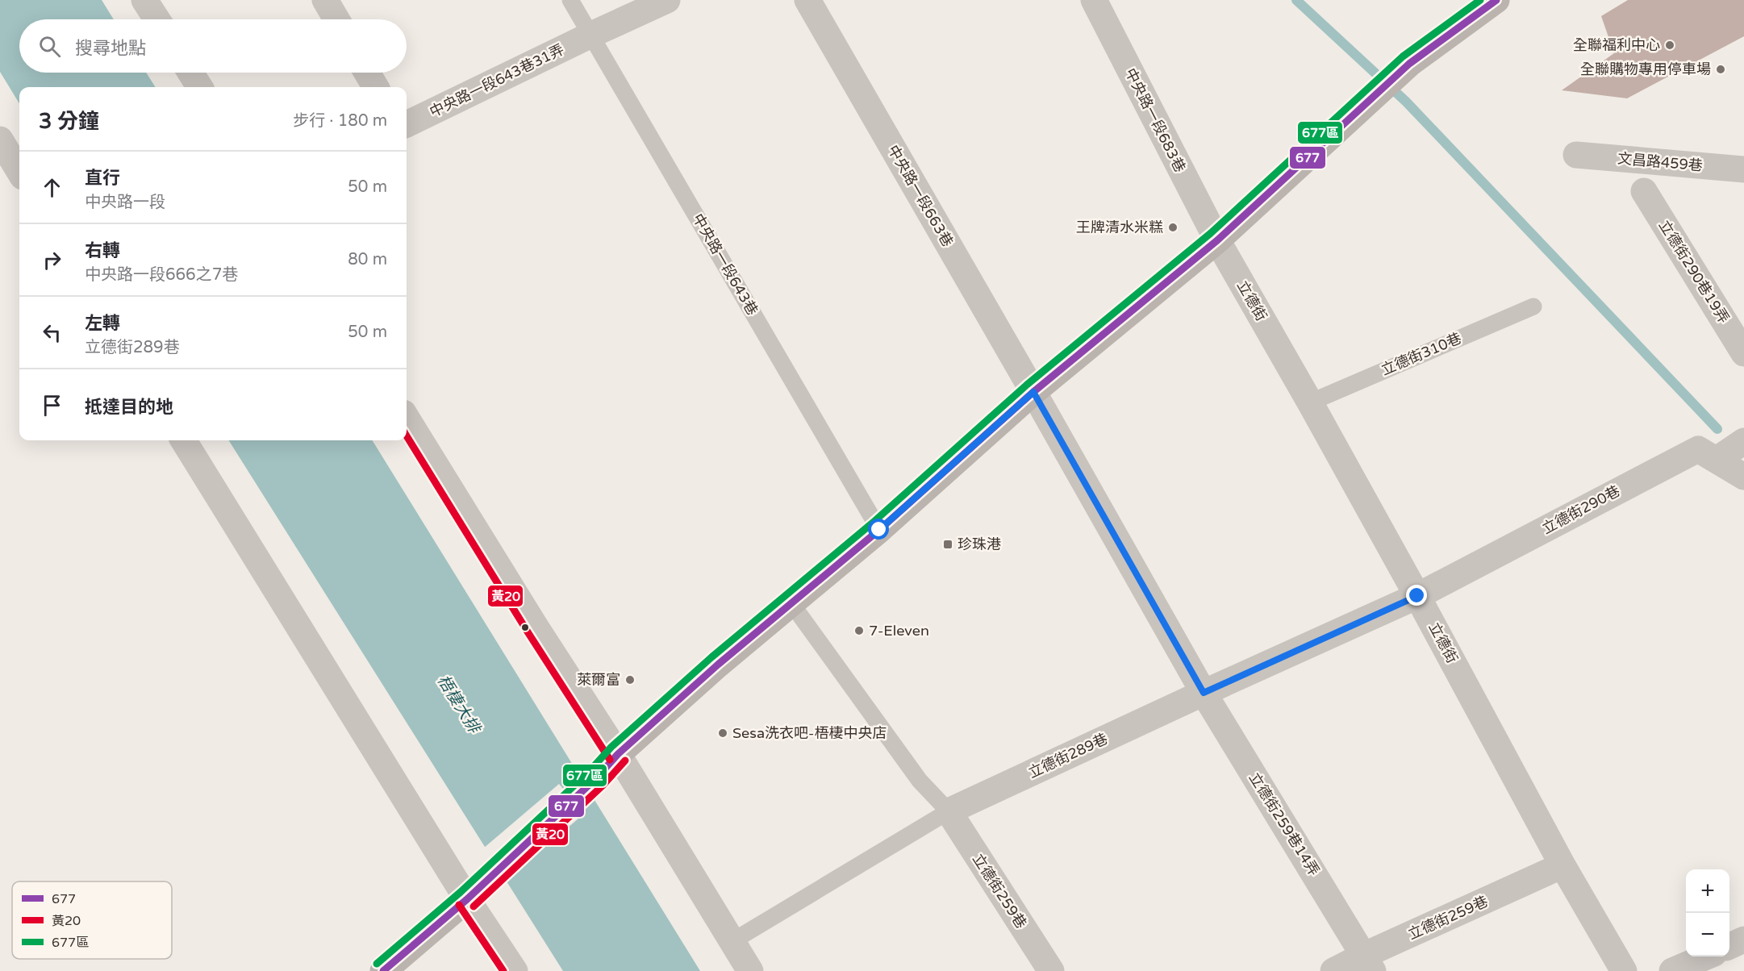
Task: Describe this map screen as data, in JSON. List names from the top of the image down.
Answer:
{
  "streets": {
    "street": [
      "中央路一段643巷31弄",
      "中央路一段683巷",
      "文昌路459巷",
      "中央路一段663巷",
      "立德街290巷19弄",
      "立德街",
      "立德街290巷",
      "立德街289巷",
      "立德街259巷14弄",
      "立德街259巷"
    ],
    "lane": ["中央路一段643巷", "立德街310巷"]
  },
  "crossings": [
    ["中央路一段643巷31弄", "中央路一段643巷"],
    ["中央路一段683巷", "立德街"],
    ["中央路一段663巷", "立德街289巷"],
    ["中央路一段663巷", "立德街259巷14弄"],
    ["立德街", "立德街310巷"],
    ["立德街", "立德街290巷"],
    ["立德街", "立德街289巷"],
    ["立德街", "立德街259巷"],
    ["立德街290巷", "立德街289巷"],
    ["立德街289巷", "立德街259巷14弄"],
    ["立德街289巷", "立德街259巷"],
    ["立德街259巷14弄", "立德街259巷"]
  ],
  "water": ["梧棲大排"],
  "places": {
    "other": [
      "全聯福利中心",
      "全聯購物專用停車場",
      "王牌清水米糕",
      "7-Eleven",
      "萊爾富",
      "Sesa洗衣吧-梧棲中央店"
    ],
    "transit": ["珍珠港"]
  },
  "lines": ["transit line 677", "transit line 677區", "transit line 黃20"],
  "legend": ["677", "黃20", "677區"],
  "page": {
    "search": "搜尋地點",
    "heading": ["3 分鐘", "步行 · 180 m"],
    "list": [
      ["直行", "中央路一段", "50 m"],
      ["右轉", "中央路一段666之7巷", "80 m"],
      ["左轉", "立德街289巷", "50 m"],
      "抵達目的地"
    ],
    "map_buttons": ["+", "−"]
  }
}
